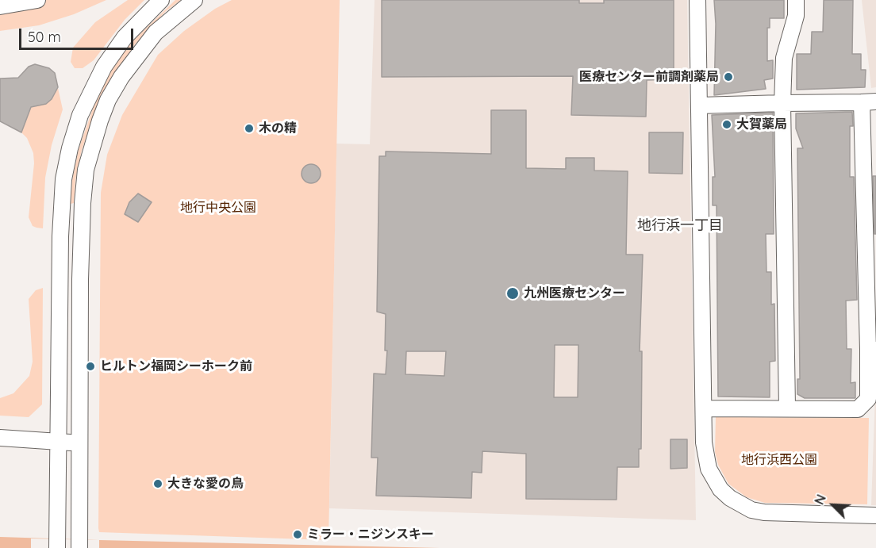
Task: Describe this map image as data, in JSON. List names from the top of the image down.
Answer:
{
  "districts": ["地行浜一丁目"],
  "parks": ["地行中央公園", "地行浜西公園"],
  "places": [
    "医療センター前調剤薬局",
    "大賀薬局",
    "木の精",
    "九州医療センター",
    "ヒルトン福岡シーホーク前",
    "大きな愛の鳥",
    "ミラー・ニジンスキー"
  ],
  "scale_bar": "50 m",
  "north": "top left"
}
